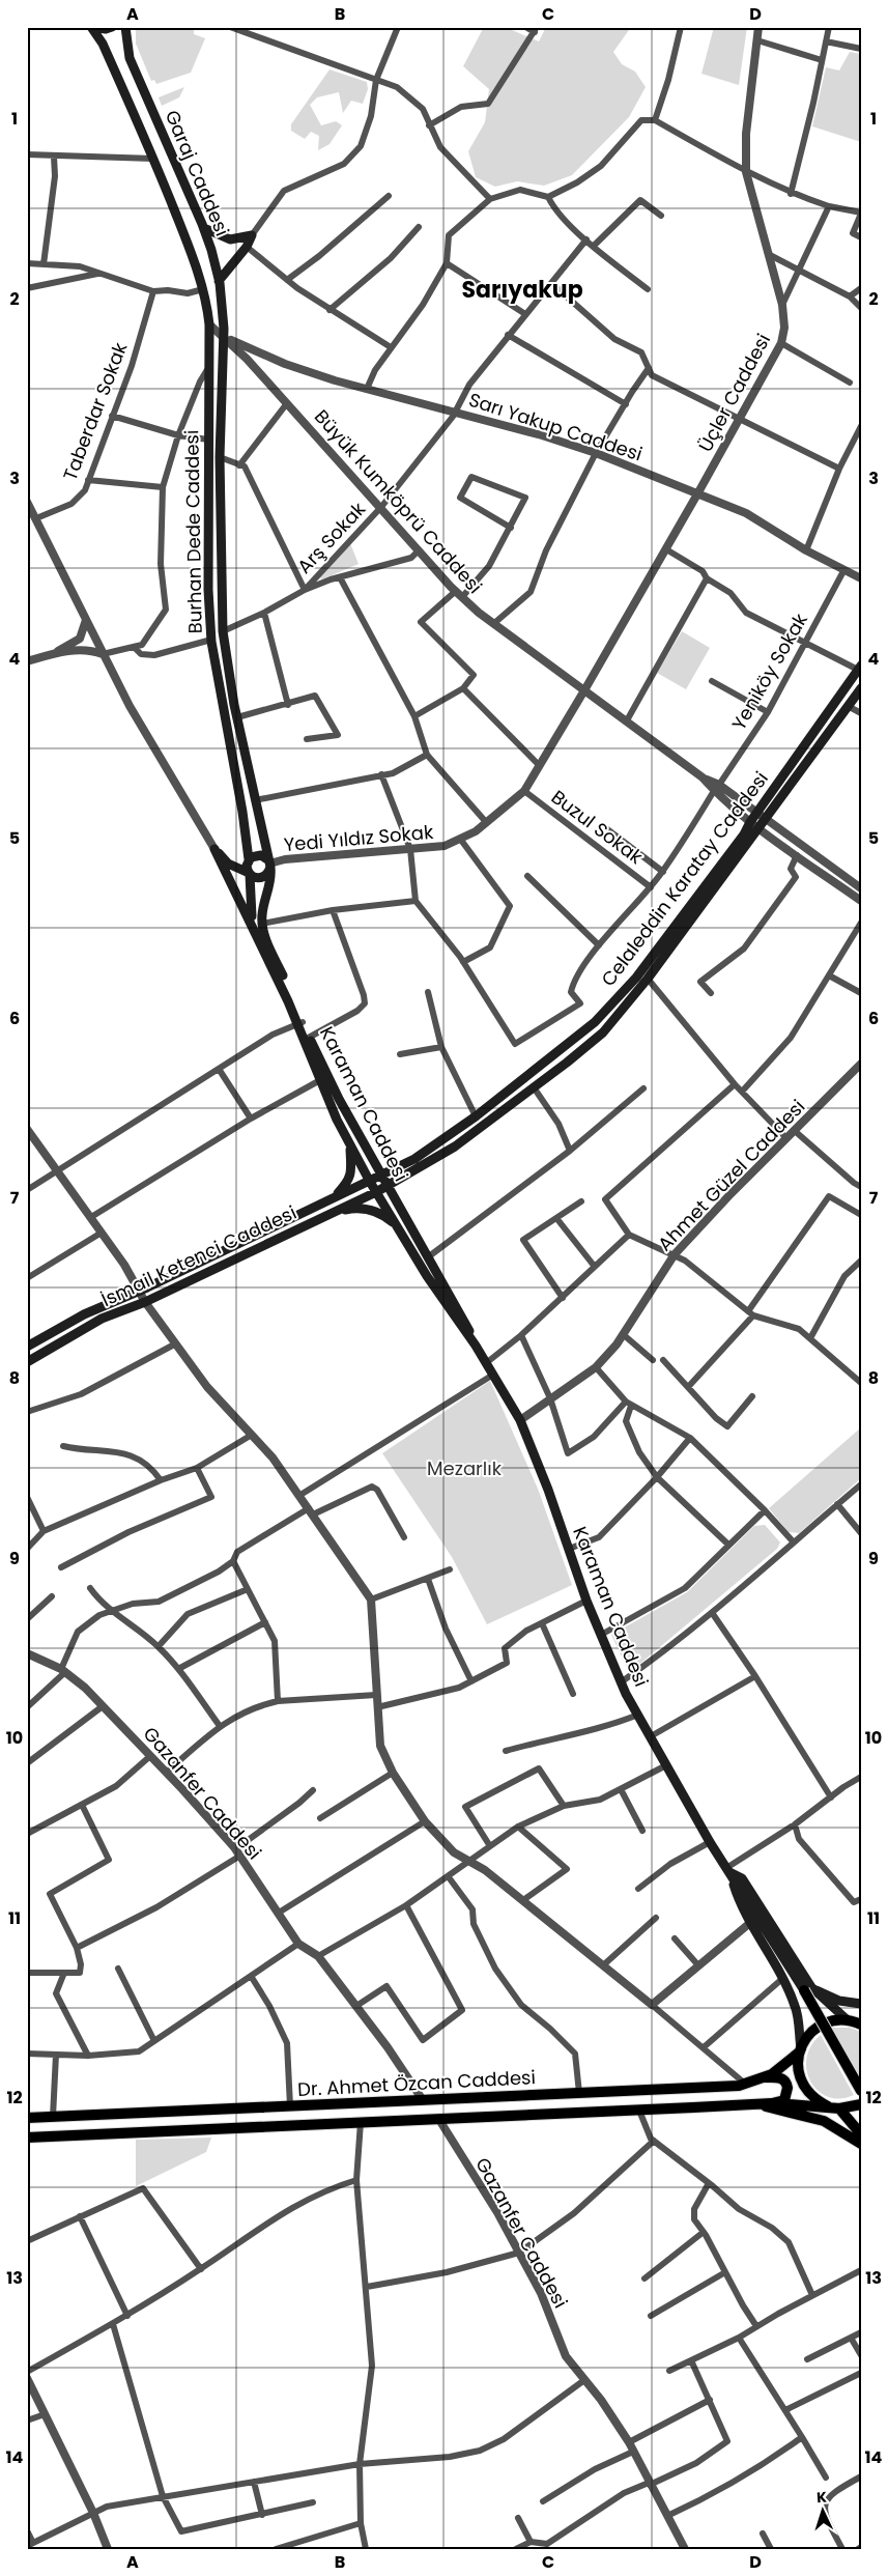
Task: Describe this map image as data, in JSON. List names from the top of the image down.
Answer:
{
  "streets": {
    "main road": [
      "Garaj Caddesi",
      "Burhan Dede Caddesi",
      "Celaleddin Karatay Caddesi",
      "Karaman Caddesi",
      "İsmail Ketenci Caddesi",
      "Dr. Ahmet Özcan Caddesi"
    ],
    "street": [
      "Üçler Caddesi",
      "Taberdar Sokak",
      "Sarı Yakup Caddesi",
      "Büyük Kumköprü Caddesi",
      "Arş Sokak",
      "Yeniköy Sokak",
      "Buzul Sokak",
      "Yedi Yıldız Sokak",
      "Ahmet Güzel Caddesi",
      "Gazanfer Caddesi"
    ]
  },
  "crossings": [
    ["Garaj Caddesi", "Sarı Yakup Caddesi"],
    ["Garaj Caddesi", "Büyük Kumköprü Caddesi"],
    ["Garaj Caddesi", "Burhan Dede Caddesi"],
    ["Üçler Caddesi", "Sarı Yakup Caddesi"],
    ["Üçler Caddesi", "Büyük Kumköprü Caddesi"],
    ["Üçler Caddesi", "Yedi Yıldız Sokak"],
    ["Sarı Yakup Caddesi", "Büyük Kumköprü Caddesi"],
    ["Sarı Yakup Caddesi", "Burhan Dede Caddesi"],
    ["Sarı Yakup Caddesi", "Arş Sokak"],
    ["Sarı Yakup Caddesi", "Yeniköy Sokak"],
    ["Büyük Kumköprü Caddesi", "Burhan Dede Caddesi"],
    ["Büyük Kumköprü Caddesi", "Arş Sokak"],
    ["Büyük Kumköprü Caddesi", "Yeniköy Sokak"],
    ["Büyük Kumköprü Caddesi", "Yedi Yıldız Sokak"],
    ["Büyük Kumköprü Caddesi", "Celaleddin Karatay Caddesi"],
    ["Burhan Dede Caddesi", "Yedi Yıldız Sokak"],
    ["Burhan Dede Caddesi", "Karaman Caddesi"],
    ["Yeniköy Sokak", "Buzul Sokak"],
    ["Buzul Sokak", "Yedi Yıldız Sokak"],
    ["Yedi Yıldız Sokak", "Karaman Caddesi"],
    ["Celaleddin Karatay Caddesi", "Karaman Caddesi"],
    ["Celaleddin Karatay Caddesi", "İsmail Ketenci Caddesi"],
    ["Karaman Caddesi", "Ahmet Güzel Caddesi"],
    ["Karaman Caddesi", "İsmail Ketenci Caddesi"],
    ["Karaman Caddesi", "Dr. Ahmet Özcan Caddesi"],
    ["Gazanfer Caddesi", "Dr. Ahmet Özcan Caddesi"]
  ],
  "districts": ["Sarıyakup"],
  "parks": ["Mezarlık"],
  "north": "top",
  "grid": {
    "columns": [
      "A",
      "B",
      "C",
      "D"
    ],
    "rows": [
      "1",
      "2",
      "3",
      "4",
      "5",
      "6",
      "7",
      "8",
      "9",
      "10",
      "11",
      "12",
      "13",
      "14"
    ]
  }
}
